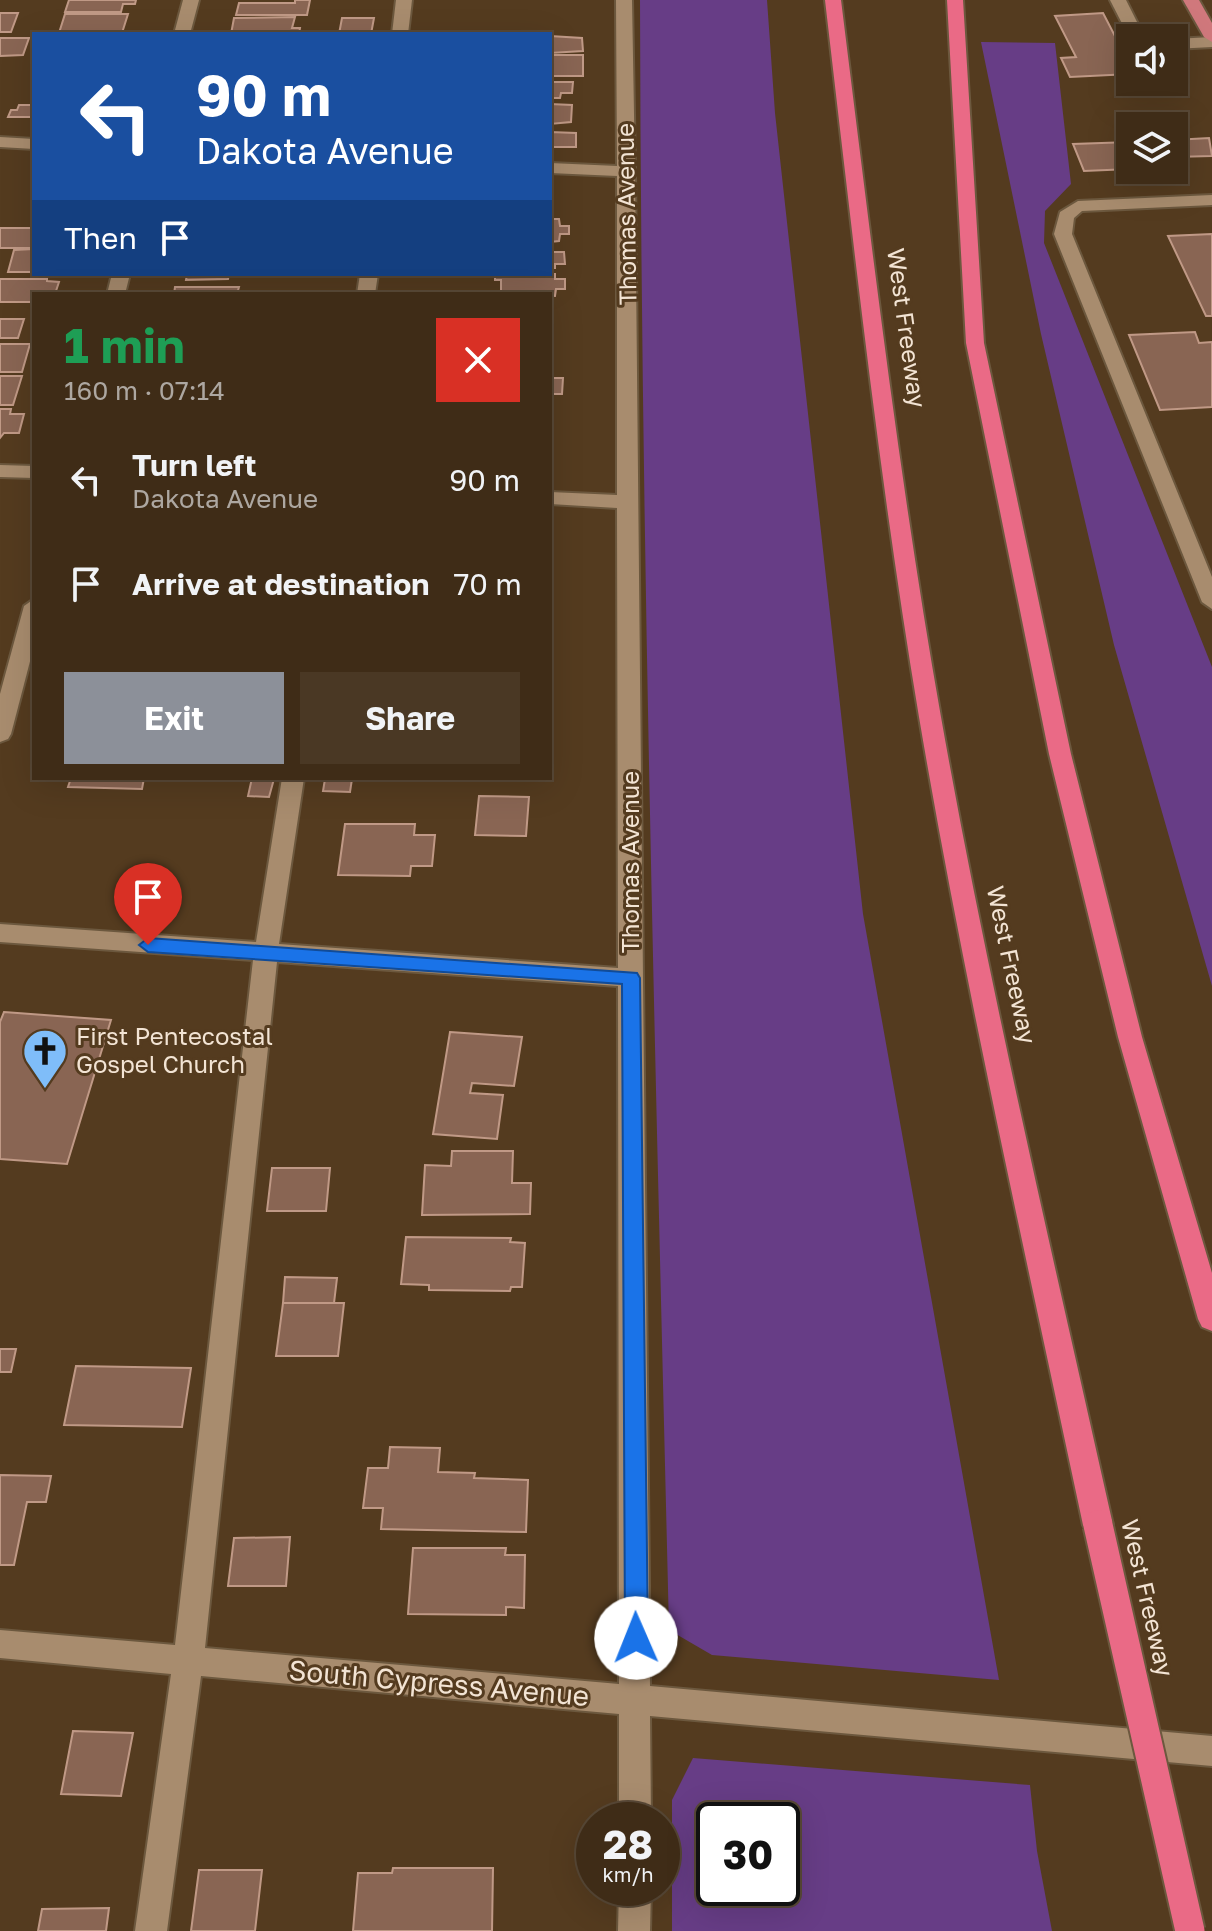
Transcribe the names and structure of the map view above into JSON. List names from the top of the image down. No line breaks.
{"streets":{"highway":["West Freeway"],"street":["Thomas Avenue","South Cypress Avenue"]},"crossings":[["Thomas Avenue","South Cypress Avenue"]],"places":{"church":["First Pentecostal Gospel Church"]},"page":{"turn":["90 m","Dakota Avenue"],"then":"Then","heading":["1 min","160 m · 07:14"],"list":[{"name":"Turn left","note":"Dakota Avenue","value":"90 m"},{"name":"Arrive at destination","value":"70 m"}],"buttons":["Exit","Share"],"speed":"28 km/h","limit":"30"}}
